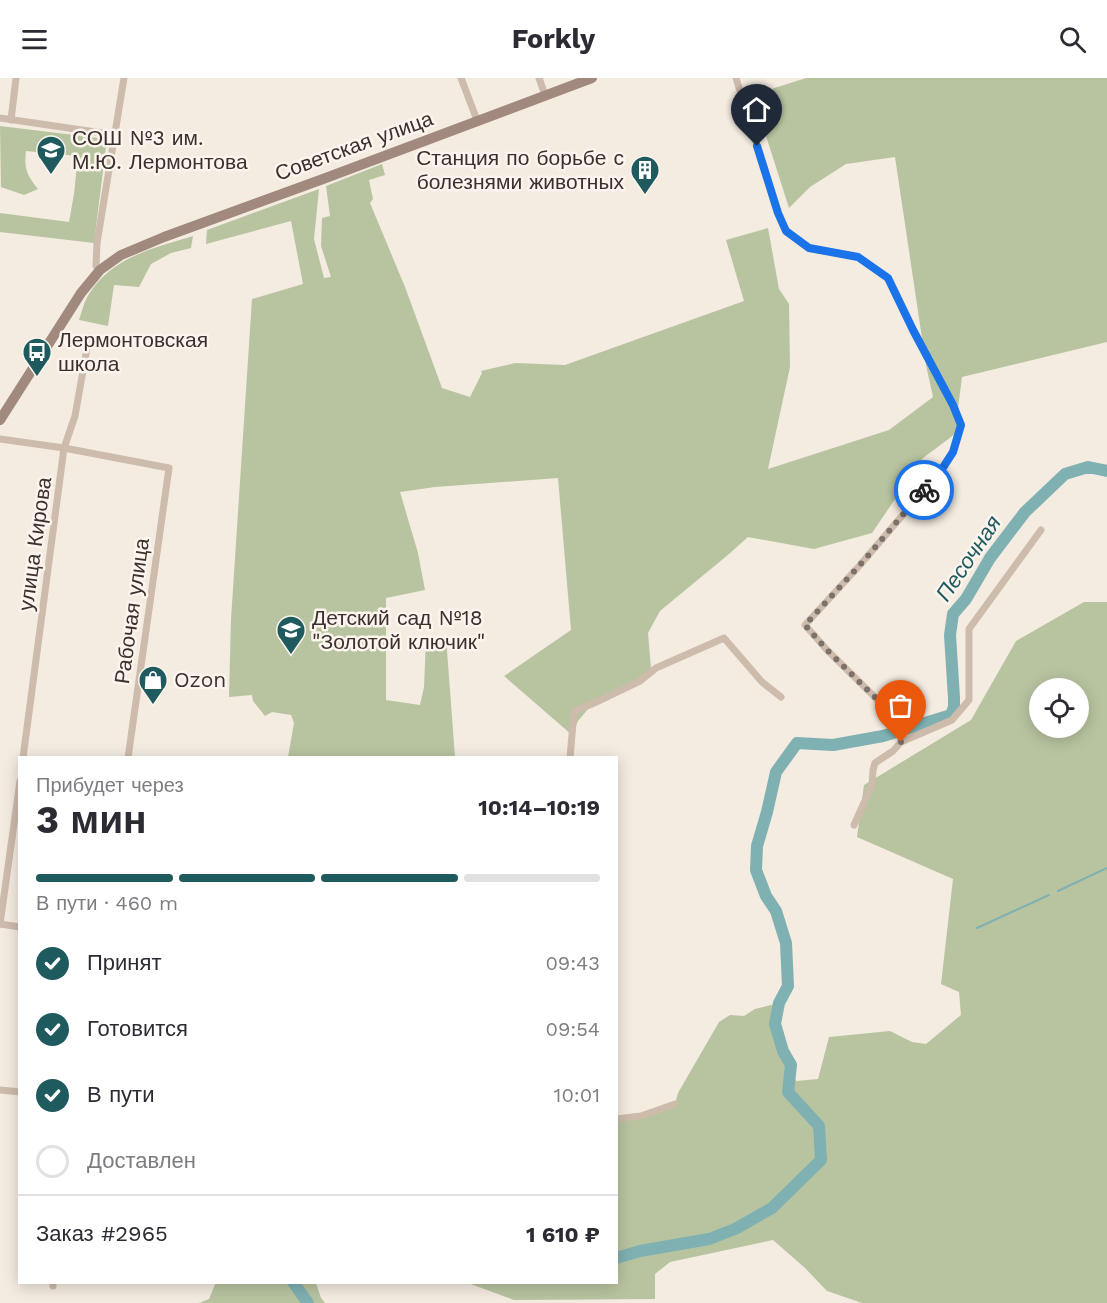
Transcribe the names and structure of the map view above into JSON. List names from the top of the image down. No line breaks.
{"streets":{"main road":["Советская улица"],"street":["улица Кирова","Рабочая улица"]},"crossings":[["улица Кирова","Рабочая улица"]],"water":["Песочная"],"places":{"school or university":["СОШ №3 им. М.Ю. Лермонтова","Детский сад №18 \"Золотой ключик\""],"building":["Станция по борьбе с болезнями животных"],"bus stop":["Лермонтовская школа"],"shop":["Ozon"]},"page":{"header":"Forkly","heading":["3 мин","Прибудет через","10:14–10:19"],"panel":["Заказ #2965","1 610 ₽"],"bar":"В пути · 460 m","list":[["Принят","09:43"],["Готовится","09:54"],["В пути","10:01"],"Доставлен"]}}
